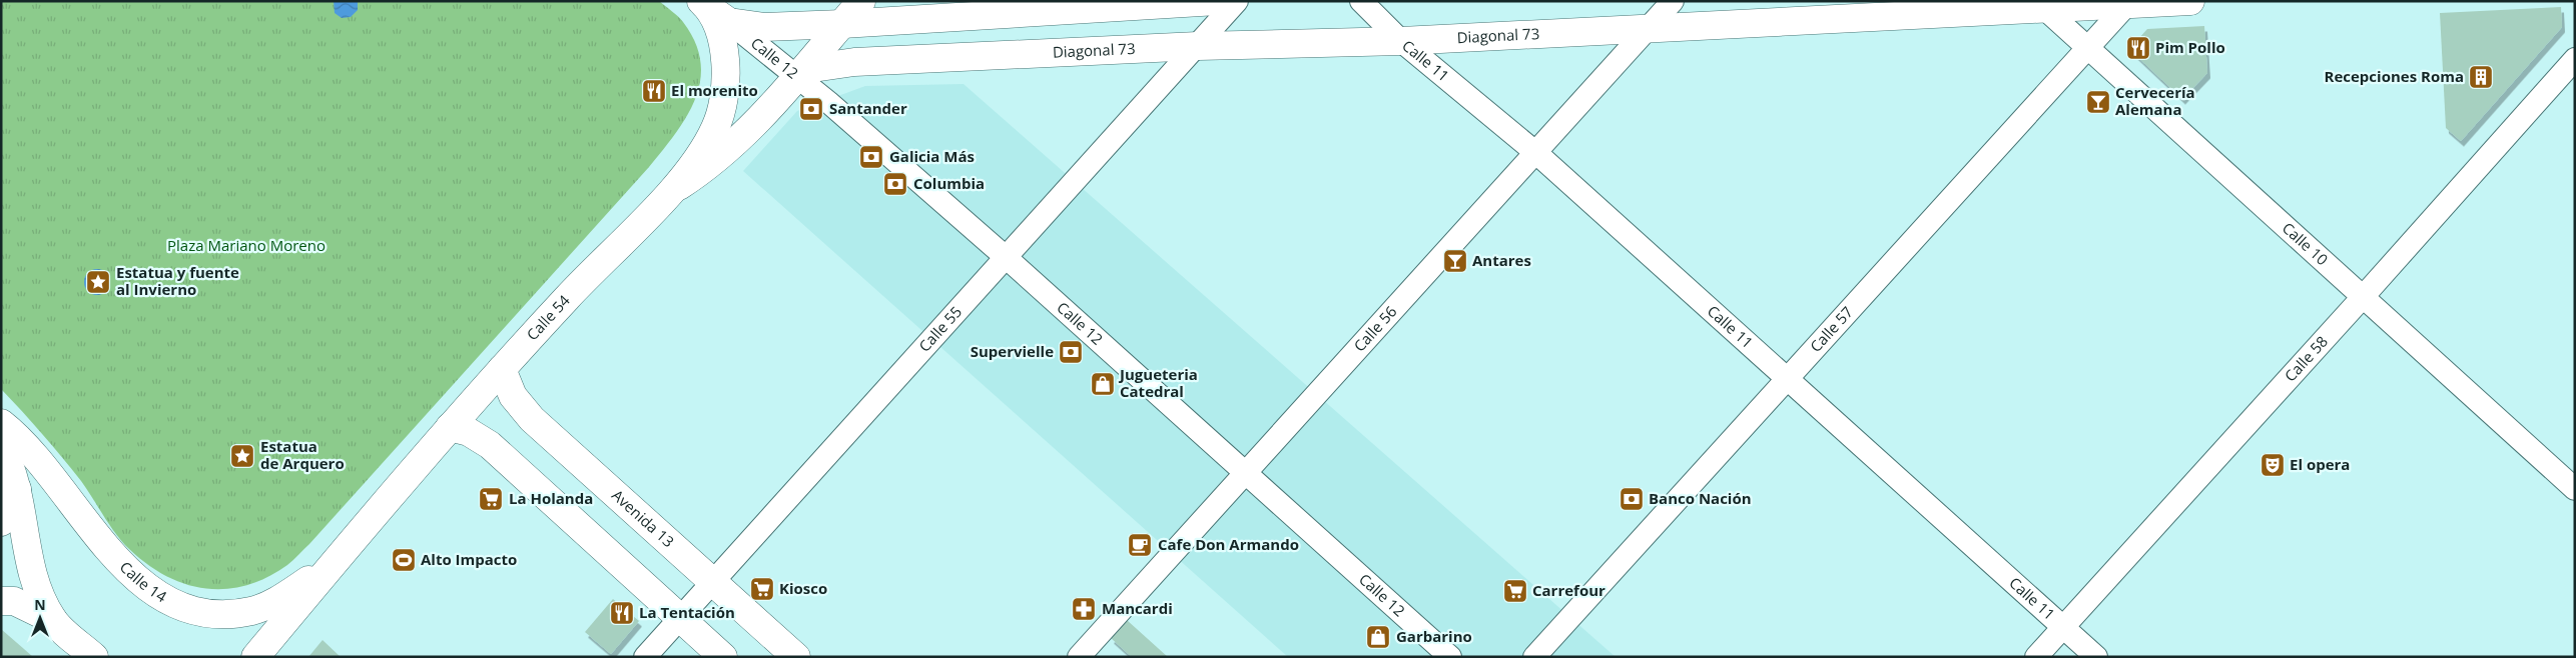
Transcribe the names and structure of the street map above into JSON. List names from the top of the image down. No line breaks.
{"streets":{"main road":["Diagonal 73","Calle 12","Calle 54","Avenida 13","Calle 14"],"street":["Calle 11","Calle 10","Calle 57","Calle 55","Calle 56","Calle 58"]},"crossings":[["Diagonal 73","Calle 12"],["Diagonal 73","Calle 11"],["Diagonal 73","Calle 10"],["Diagonal 73","Calle 54"],["Diagonal 73","Calle 57"],["Diagonal 73","Calle 55"],["Diagonal 73","Calle 56"],["Calle 12","Calle 54"],["Calle 12","Calle 55"],["Calle 12","Calle 56"],["Calle 11","Calle 57"],["Calle 11","Calle 56"],["Calle 11","Calle 58"],["Calle 10","Calle 57"],["Calle 10","Calle 58"],["Calle 54","Avenida 13"],["Calle 54","Calle 14"],["Calle 55","Avenida 13"]],"parks":["Plaza Mariano Moreno"],"places":{"restaurant":["Pim Pollo","El morenito","La Tentación"],"building":["Recepciones Roma"],"bar":["Cervecería Alemana","Antares"],"bank":["Santander","Galicia Más","Columbia","Supervielle","Banco Nación"],"place":["Estatua y fuente al Invierno","Estatua de Arquero"],"shop":["Jugueteria Catedral","Garbarino"],"theatre":["El opera"],"supermarket":["La Holanda","Kiosco","Carrefour"],"cafe":["Cafe Don Armando"],"sports":["Alto Impacto"],"pharmacy":["Mancardi"]},"north":"top"}
